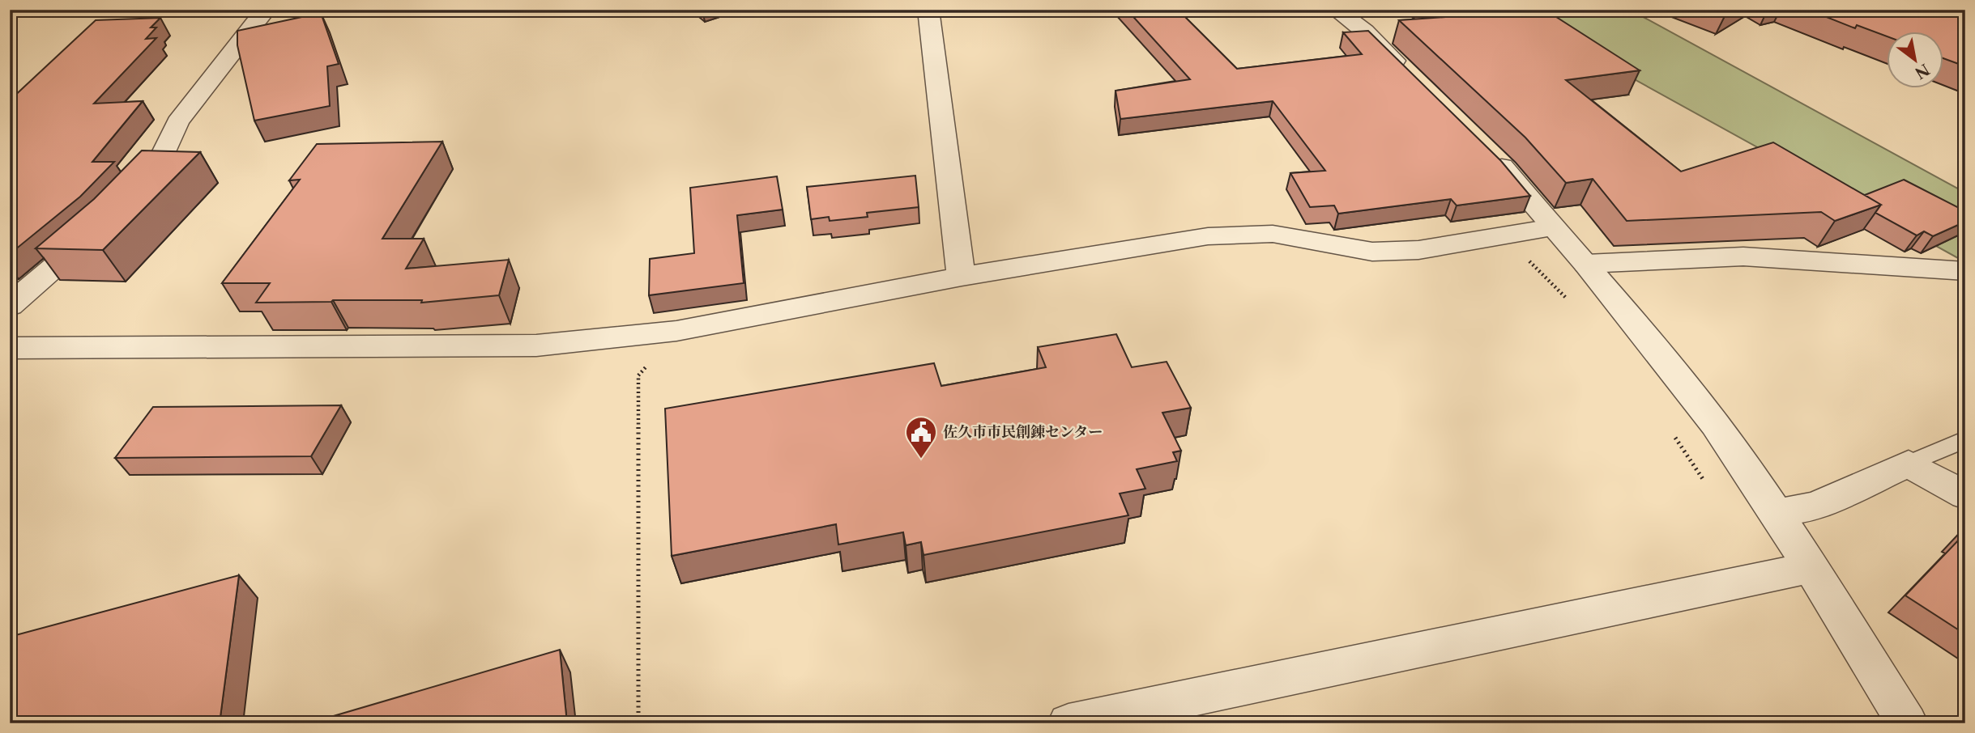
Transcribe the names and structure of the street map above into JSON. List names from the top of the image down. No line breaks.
{"places":{"public building":["佐久市市民創錬センター"]},"north":"bottom right"}
